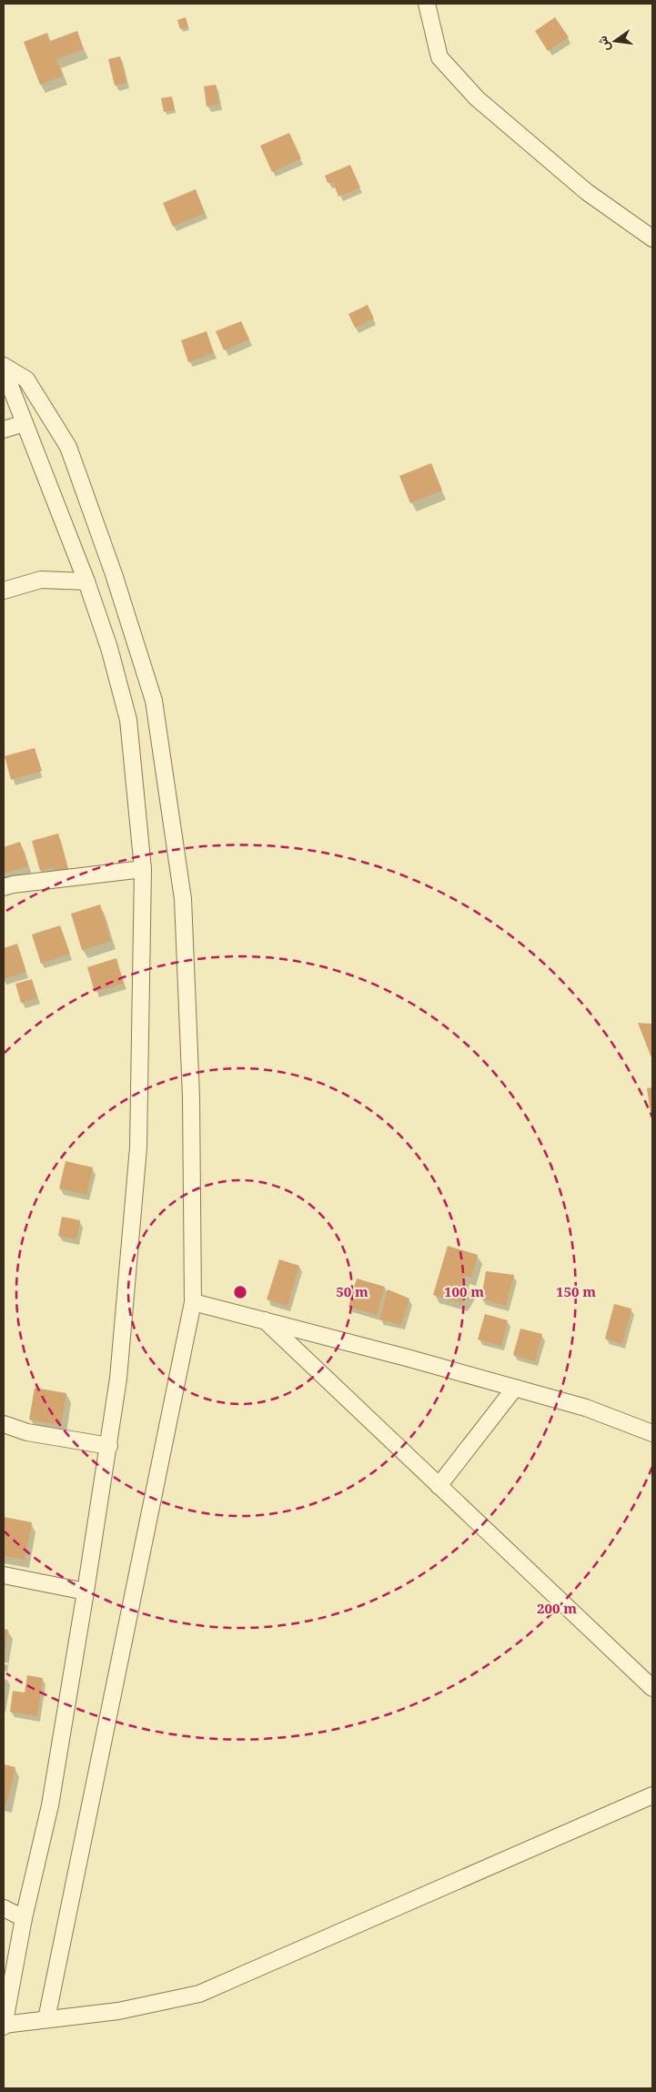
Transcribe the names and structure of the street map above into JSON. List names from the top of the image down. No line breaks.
{"north":"left","rings":["50 m","100 m","150 m","200 m"]}
